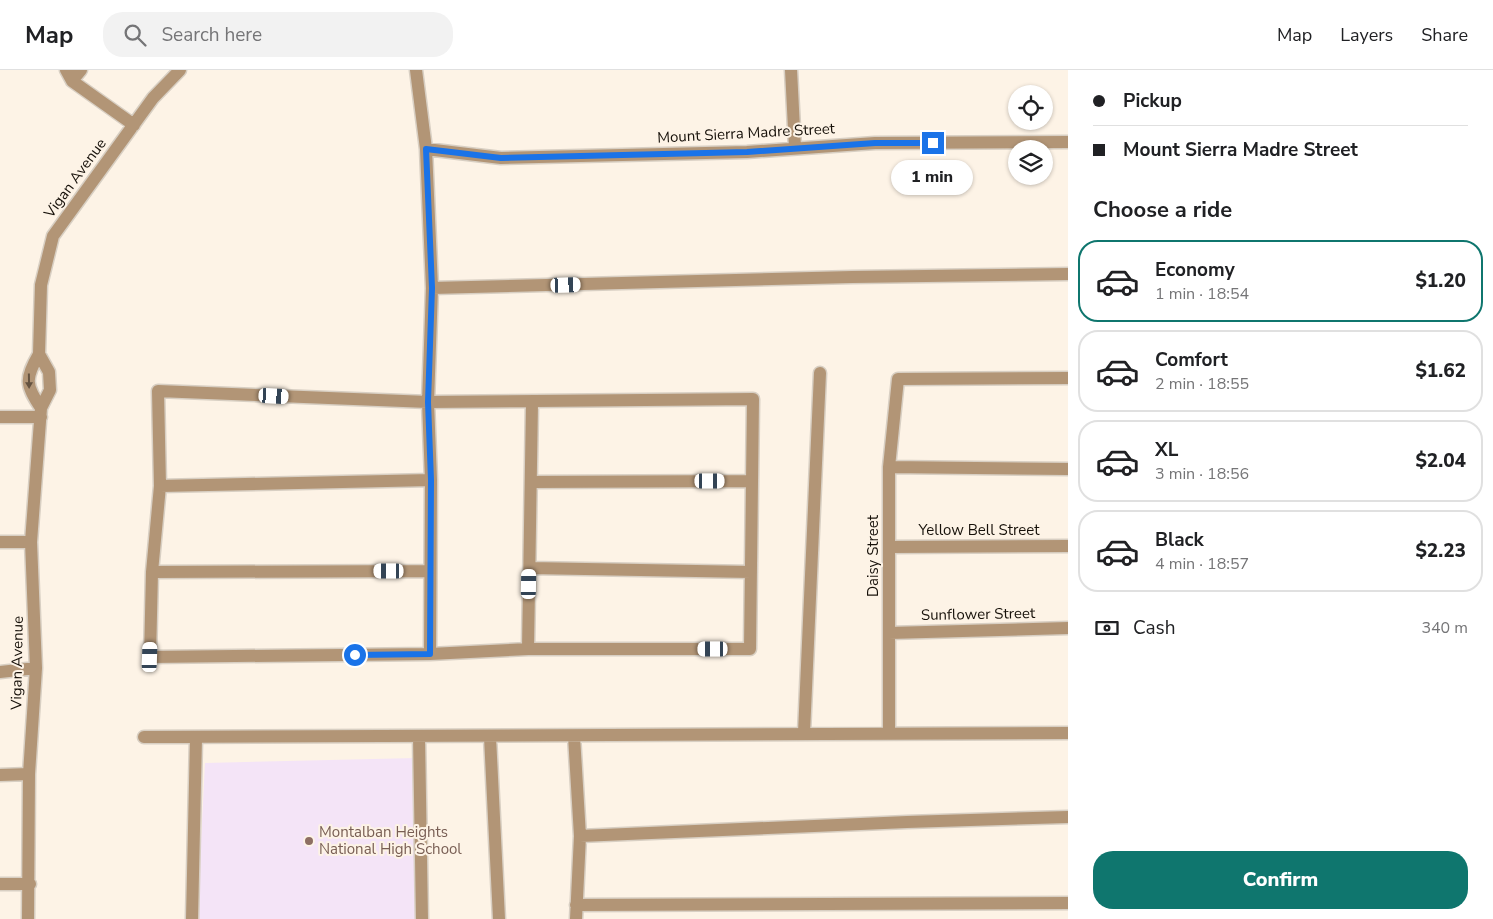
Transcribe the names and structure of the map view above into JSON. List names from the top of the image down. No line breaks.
{"streets":{"street":["Mount Sierra Madre Street","Vigan Avenue","Yellow Bell Street","Daisy Street","Sunflower Street"]},"crossings":[["Yellow Bell Street","Daisy Street"],["Daisy Street","Sunflower Street"]],"places":["Montalban Heights National High School"],"page":{"header":"Map","search":"Search here","nav":["Map","Layers","Share"],"banner":["Pickup","Mount Sierra Madre Street"],"bubble":"1 min","heading":"Choose a ride","list":[{"name":"Economy","note":"1 min · 18:54","value":"$1.20"},{"name":"Comfort","note":"2 min · 18:55","value":"$1.62"},{"name":"XL","note":"3 min · 18:56","value":"$2.04"},{"name":"Black","note":"4 min · 18:57","value":"$2.23"}],"pay":["Cash","340 m"],"buttons":"Confirm"}}
